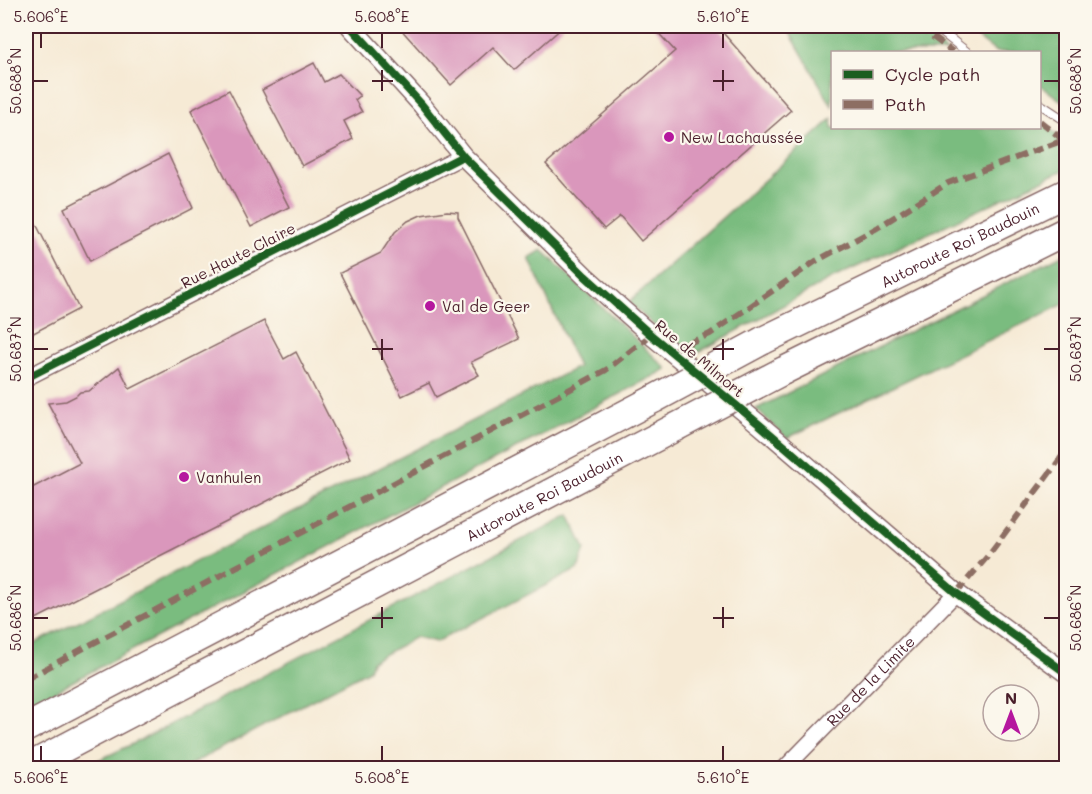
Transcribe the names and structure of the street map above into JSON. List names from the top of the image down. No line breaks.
{"streets":{"highway":["Autoroute Roi Baudouin"],"street":["Rue Haute Claire","Rue de Milmort","Rue de la Limite"]},"crossings":[["Rue Haute Claire","Rue de Milmort"],["Rue de Milmort","Rue de la Limite"]],"places":["New Lachaussée","Val de Geer","Vanhulen"],"legend":["Cycle path","Path"],"north":"top","coordinates":["5.606°E","5.608°E","5.610°E","50.688°N","50.687°N","50.686°N"]}
